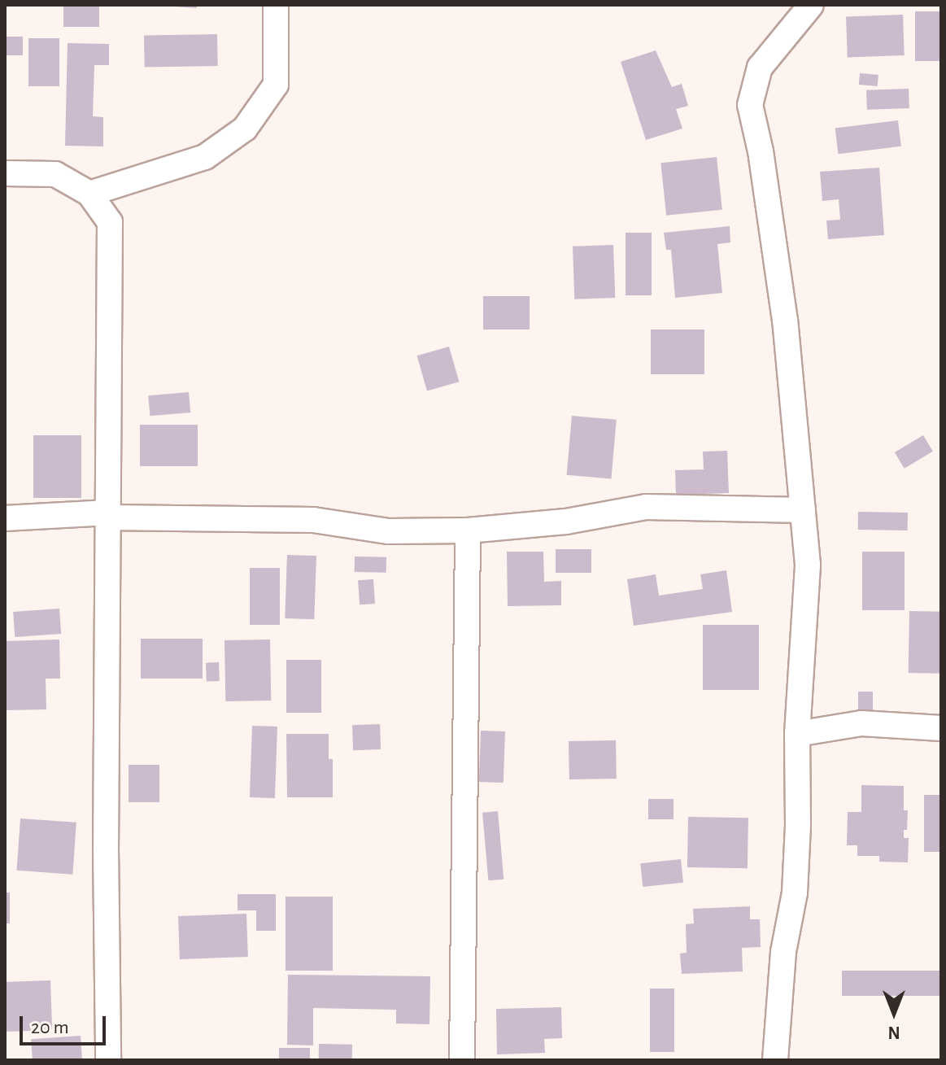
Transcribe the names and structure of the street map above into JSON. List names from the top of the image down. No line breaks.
{"scale_bar":"20 m","north":"bottom"}
